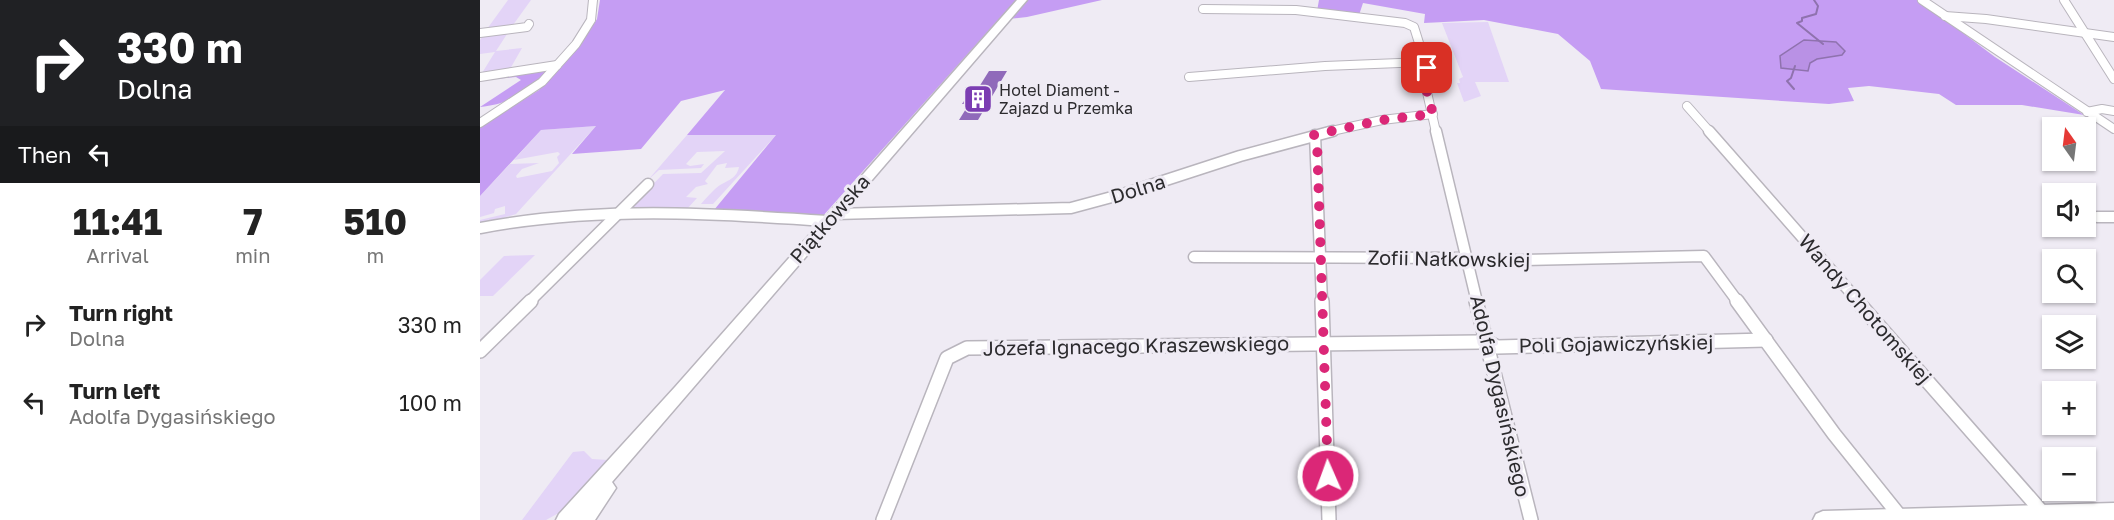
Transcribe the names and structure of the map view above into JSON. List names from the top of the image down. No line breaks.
{"streets":{"main road":["Piątkowska"],"street":["Dolna","Zofii Nałkowskiej","Wandy Chotomskiej","Poli Gojawiczyńskiej","Józefa Ignacego Kraszewskiego","Adolfa Dygasińskiego"]},"crossings":[["Dolna","Piątkowska"],["Dolna","Adolfa Dygasińskiego"],["Zofii Nałkowskiej","Poli Gojawiczyńskiej"],["Zofii Nałkowskiej","Adolfa Dygasińskiego"],["Poli Gojawiczyńskiej","Józefa Ignacego Kraszewskiego"],["Poli Gojawiczyńskiej","Adolfa Dygasińskiego"]],"places":{"building":["Hotel Diament - Zajazd u Przemka"]},"north":"top","page":{"turn":["330 m","Dolna"],"map_buttons":["+","−"],"then":"Then","eta":["11:41","Arrival","7","min","510","m"],"list":[{"name":"Turn right","note":"Dolna","value":"330 m"},{"name":"Turn left","note":"Adolfa Dygasińskiego","value":"100 m"}]}}
